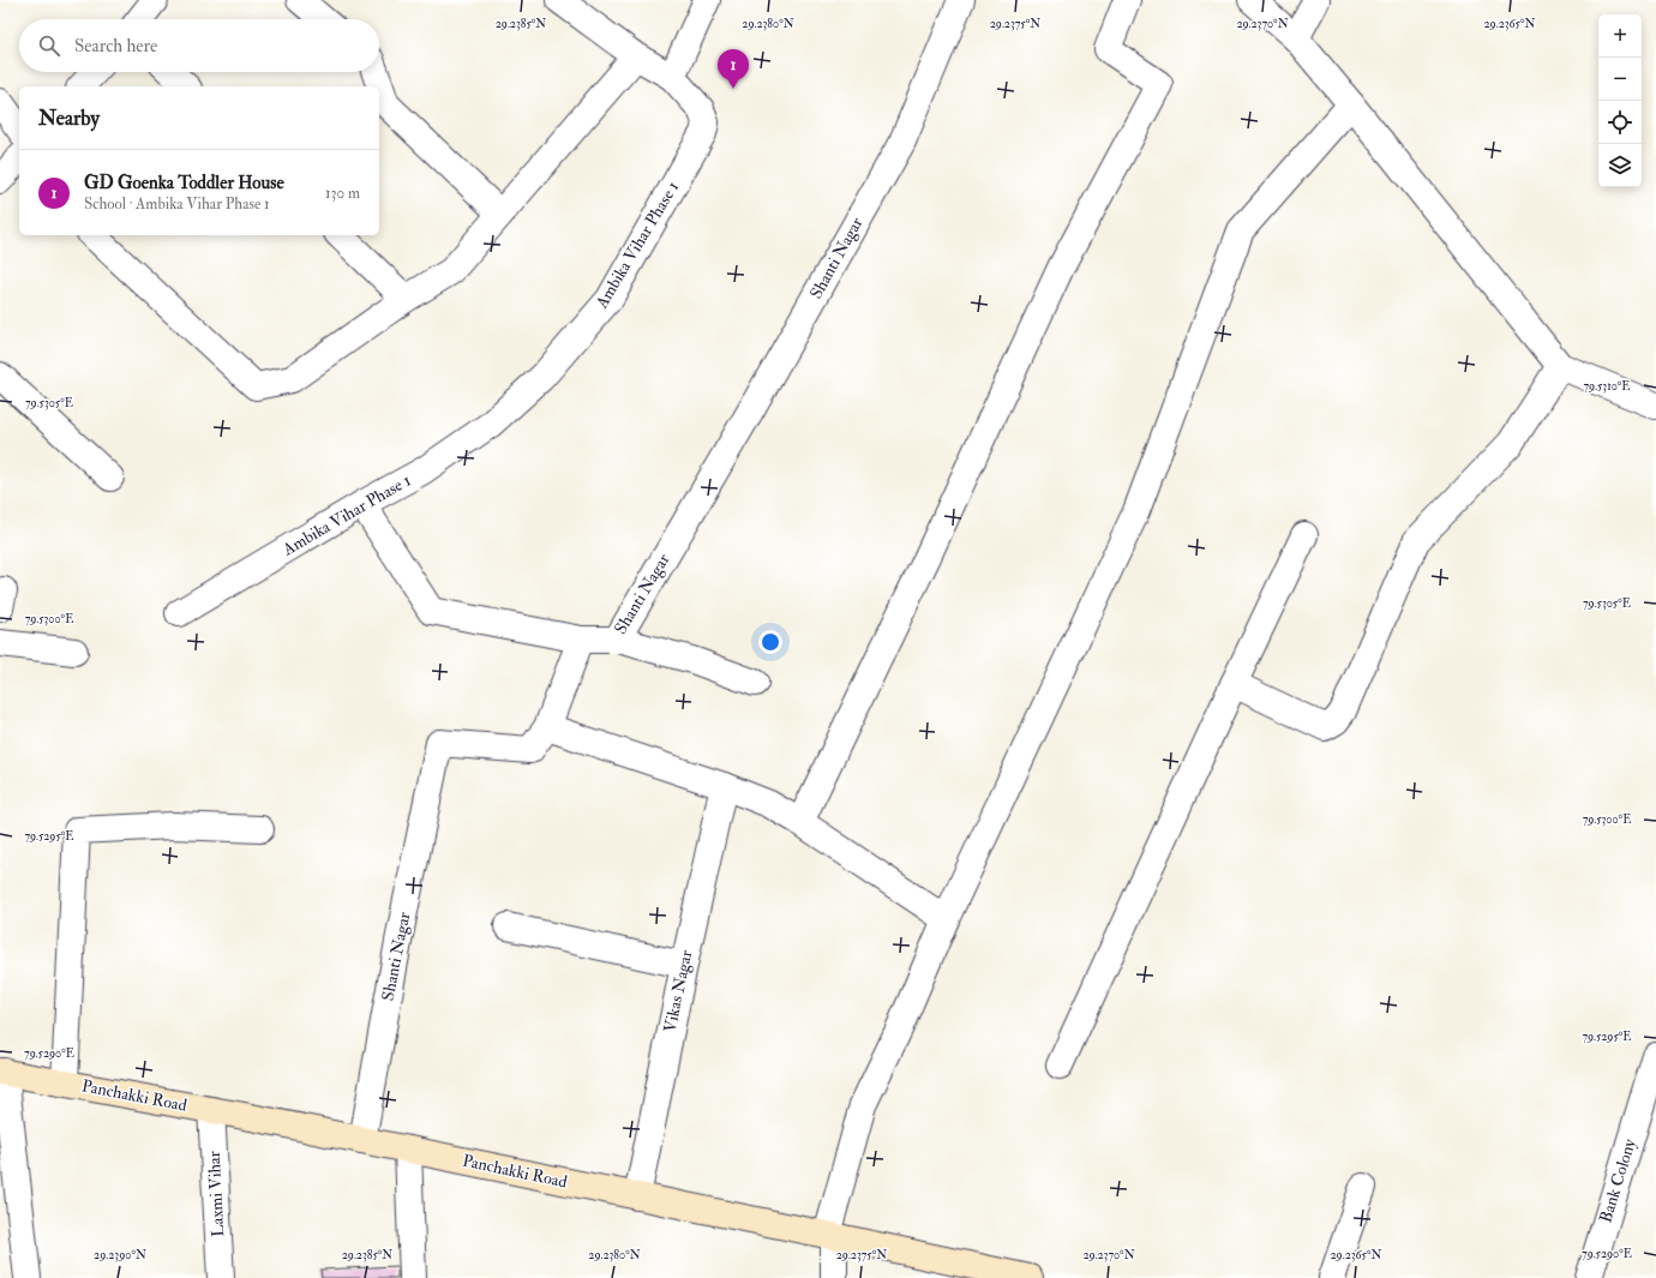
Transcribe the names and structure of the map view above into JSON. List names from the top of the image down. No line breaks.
{"streets":{"main road":["Panchakki Road"],"street":["Ambika Vihar Phase 1","Shanti Nagar","Vikas Nagar","Bank Colony","Laxmi Vihar"]},"crossings":[["Shanti Nagar","Panchakki Road"],["Vikas Nagar","Panchakki Road"],["Panchakki Road","Laxmi Vihar"]],"page":{"map_buttons":["+","−"],"search":"Search here","pins":"1","heading":"Nearby","list":[{"mark":"1","name":"GD Goenka Toddler House","note":"School · Ambika Vihar Phase 1","value":"130 m"}]},"coordinates":["29.2385°N","29.2380°N","29.2375°N","29.2370°N","29.2365°N","79.5310°E","79.5305°E","79.5300°E","79.5295°E","79.5290°E","29.2390°N"]}
